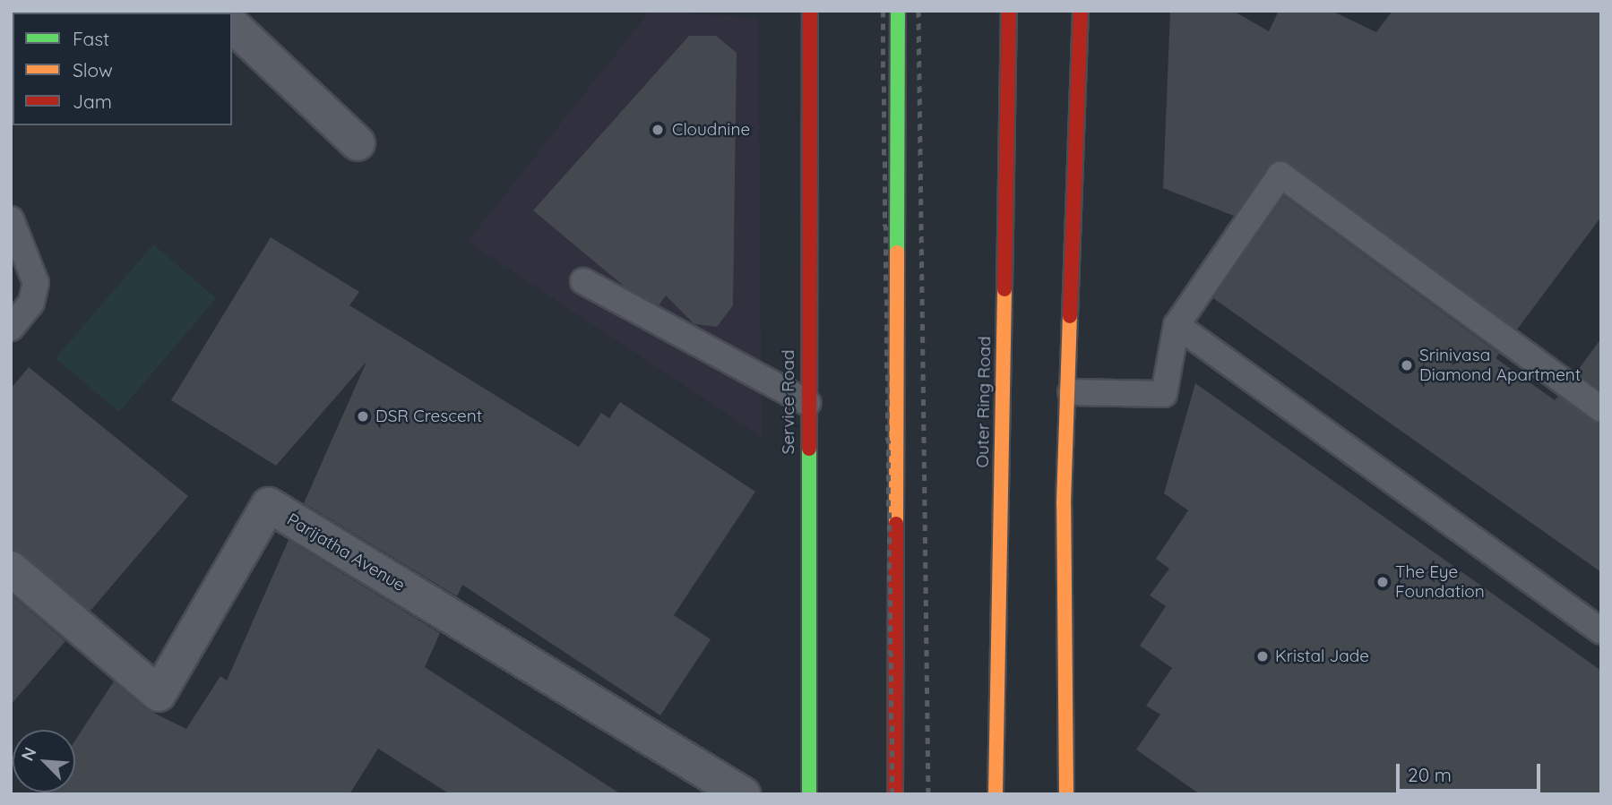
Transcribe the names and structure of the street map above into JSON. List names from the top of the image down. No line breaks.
{"streets":{"main road":["Service Road","Outer Ring Road"],"street":["Parijatha Avenue"]},"places":["Cloudnine","Srinivasa Diamond Apartment","DSR Crescent","The Eye Foundation","Kristal Jade"],"legend":["Fast","Slow","Jam"],"scale_bar":"20 m","north":"top left"}
